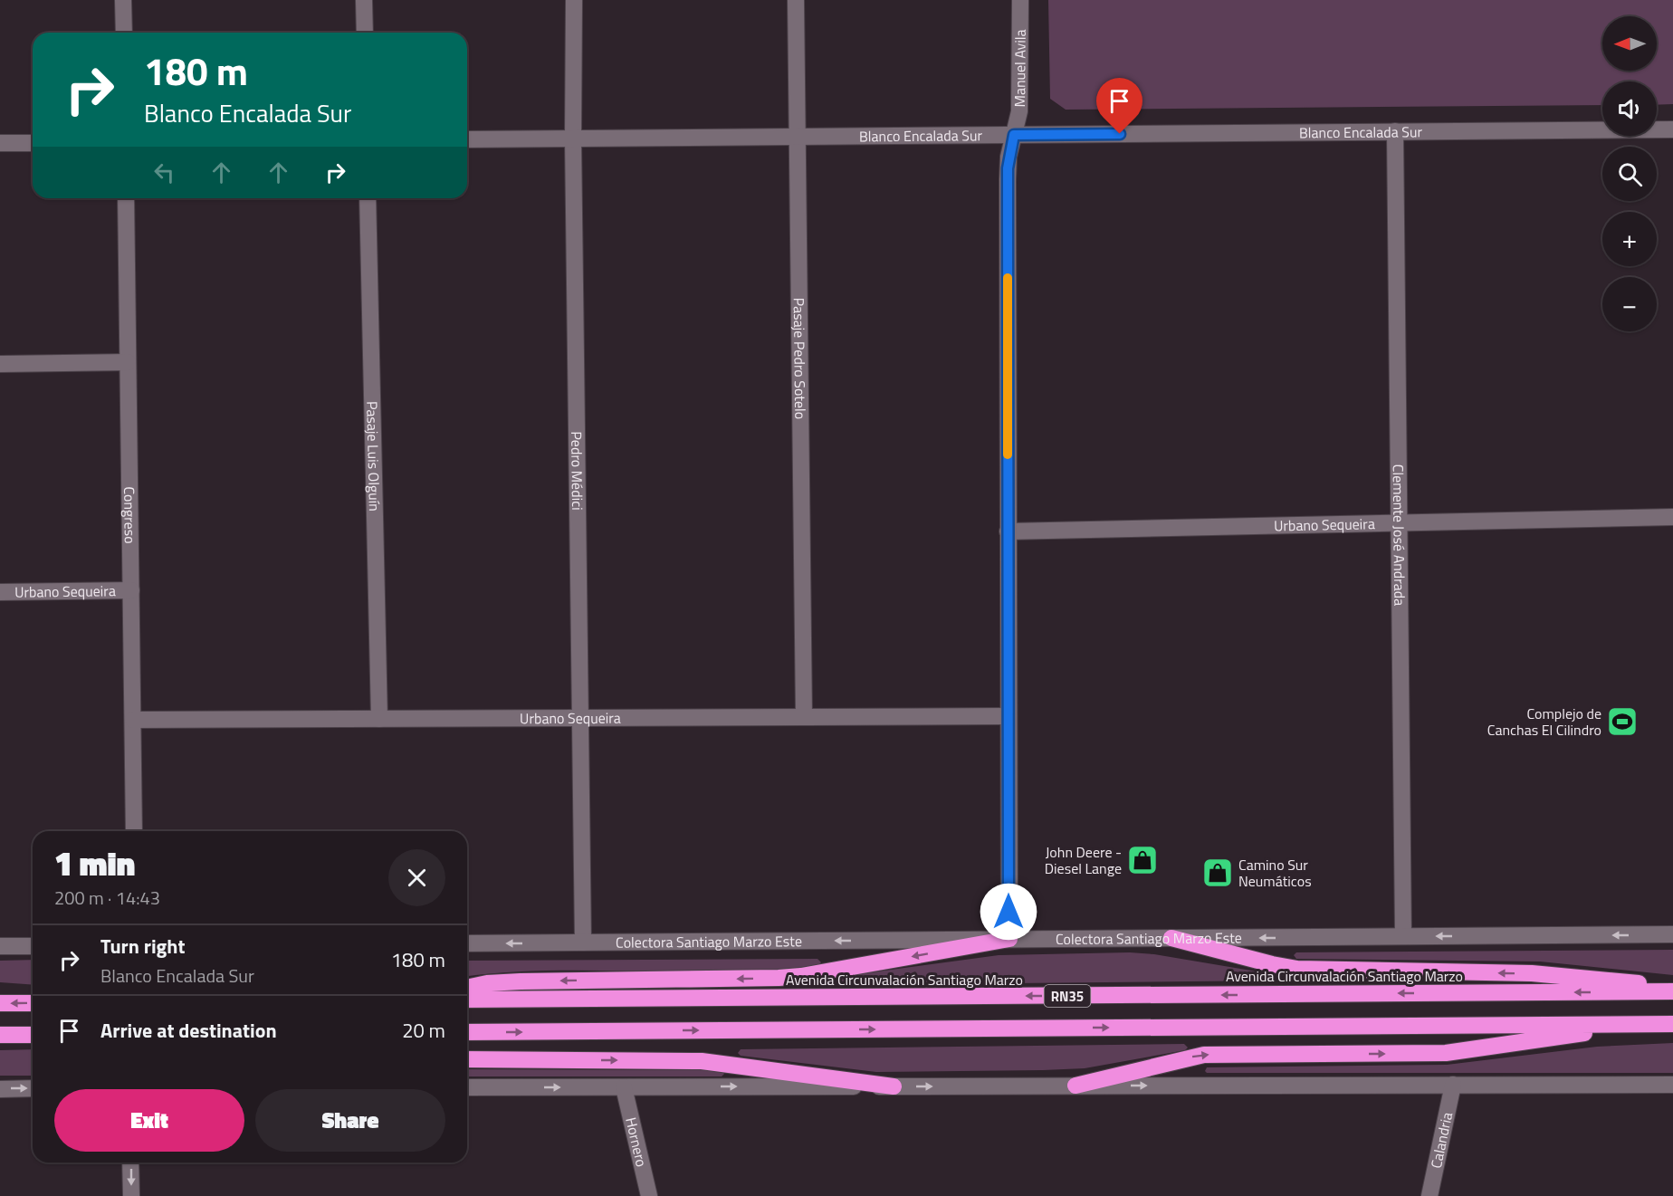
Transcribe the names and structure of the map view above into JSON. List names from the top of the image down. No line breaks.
{"streets":{"highway":["Avenida Circunvalación Santiago Marzo","RN35"],"street":["Manuel Avila","Blanco Encalada Sur","Pasaje Pedro Sotelo","Pasaje Luis Olguín","Pedro Médici","Congreso","Urbano Sequeira","Clemente José Andrada","Colectora Santiago Marzo Este","Calandria","Hornero"]},"crossings":[["Manuel Avila","Blanco Encalada Sur"],["Manuel Avila","Urbano Sequeira"],["Manuel Avila","Colectora Santiago Marzo Este"],["Blanco Encalada Sur","Pasaje Pedro Sotelo"],["Blanco Encalada Sur","Pedro Médici"],["Blanco Encalada Sur","Clemente José Andrada"],["Pasaje Pedro Sotelo","Urbano Sequeira"],["Pasaje Luis Olguín","Urbano Sequeira"],["Pedro Médici","Urbano Sequeira"],["Pedro Médici","Colectora Santiago Marzo Este"],["Congreso","Urbano Sequeira"],["Urbano Sequeira","Clemente José Andrada"],["Clemente José Andrada","Colectora Santiago Marzo Este"]],"places":{"sports":["Complejo de Canchas El Cilindro"],"shop":["John Deere - Diesel Lange","Camino Sur Neumáticos"]},"north":"left","page":{"map_buttons":["+","−"],"turn":["180 m","Blanco Encalada Sur"],"heading":["1 min","200 m · 14:43"],"list":[{"name":"Turn right","note":"Blanco Encalada Sur","value":"180 m"},{"name":"Arrive at destination","value":"20 m"}],"buttons":["Exit","Share"]}}
